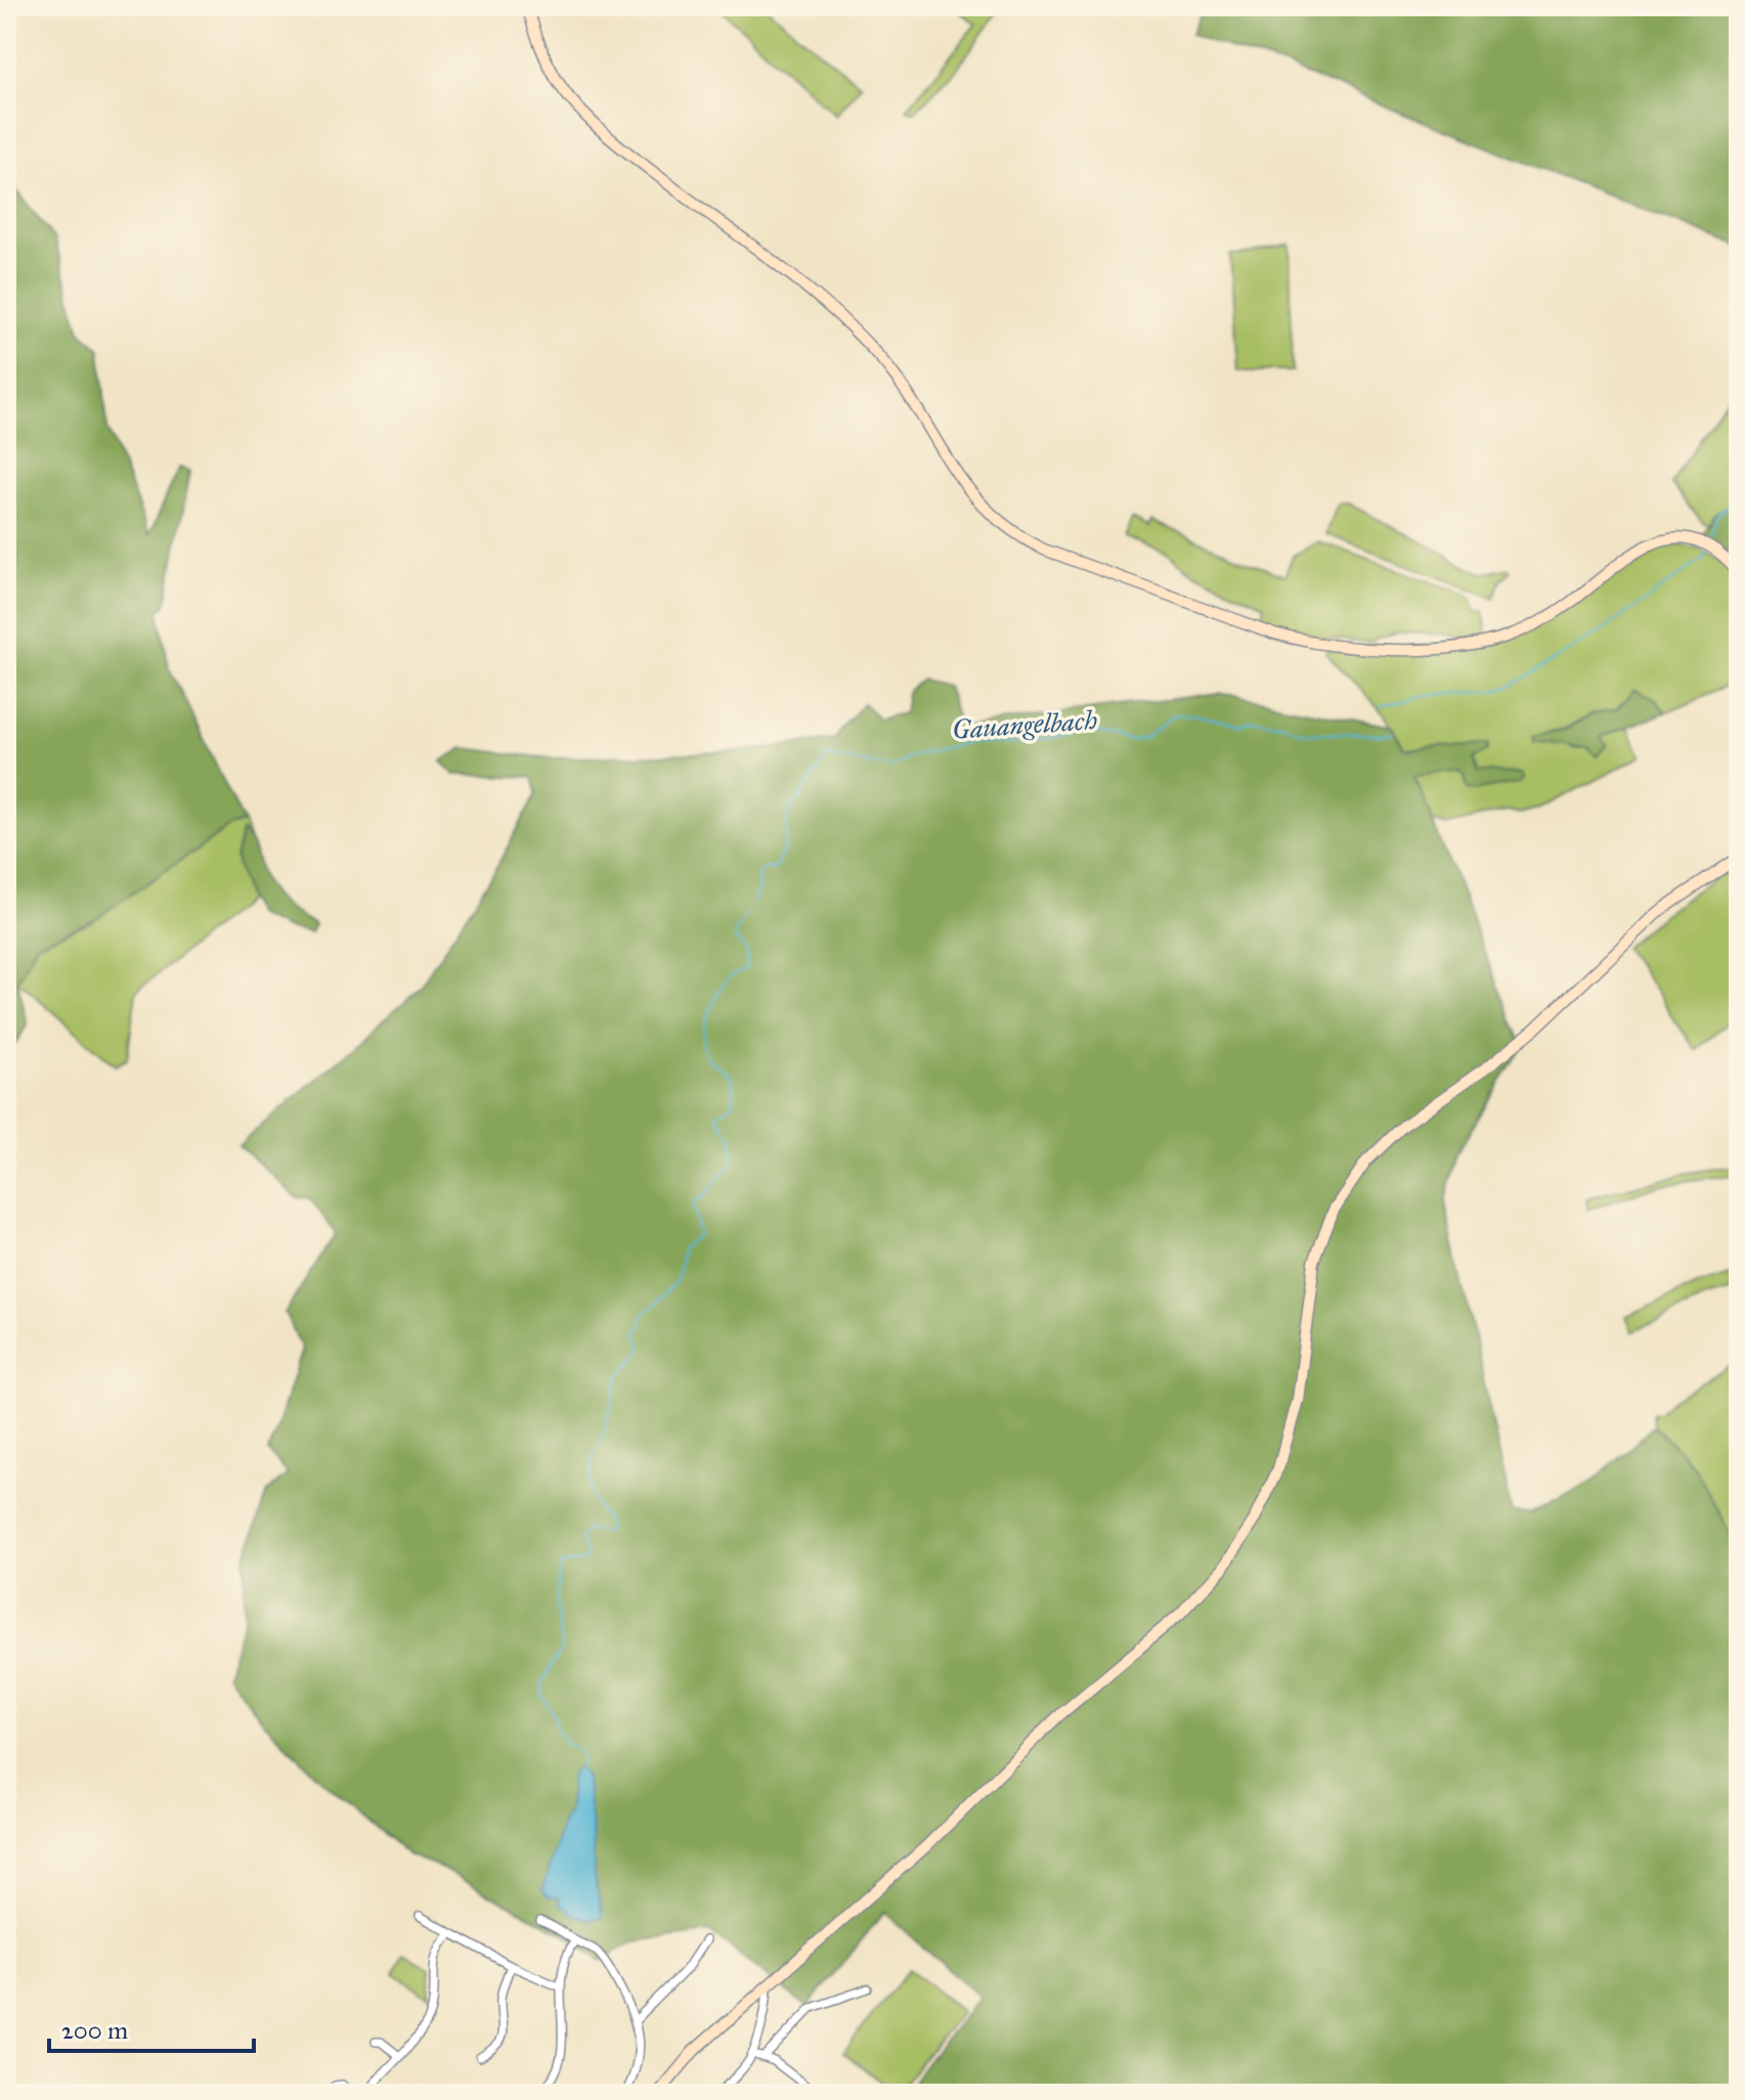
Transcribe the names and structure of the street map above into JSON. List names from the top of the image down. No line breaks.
{"water":["Gauangelbach"],"scale_bar":"200 m"}
